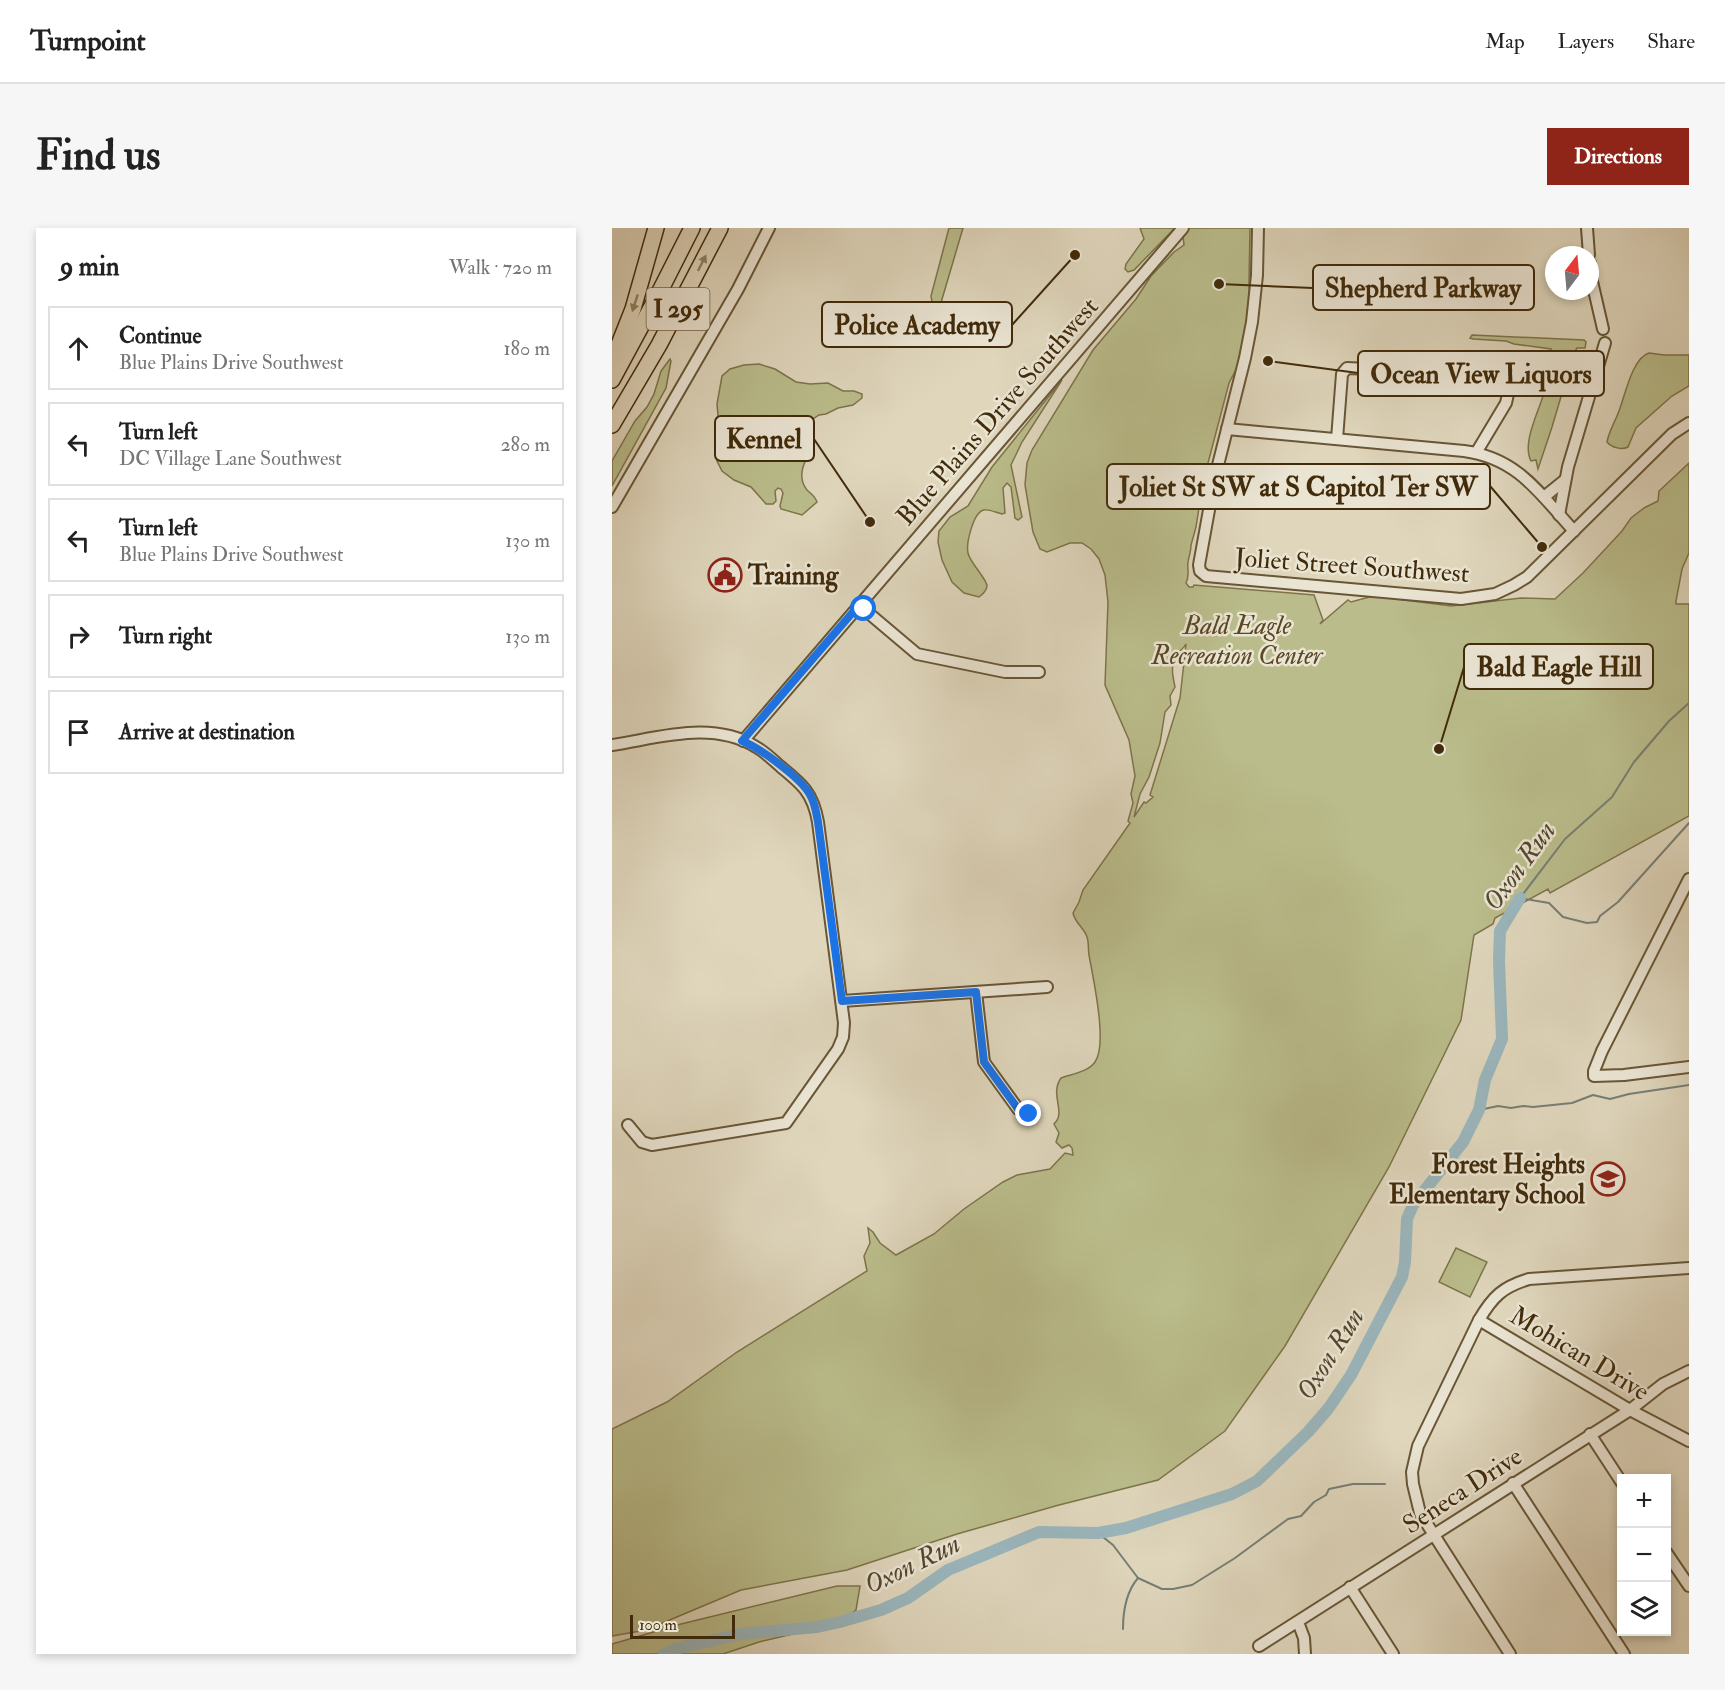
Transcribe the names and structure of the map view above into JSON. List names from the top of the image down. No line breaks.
{"streets":{"highway":["I 295"],"street":["Blue Plains Drive Southwest","Joliet Street Southwest","Mohican Drive","Seneca Drive"]},"crossings":[["Mohican Drive","Seneca Drive"]],"water":["Oxon Run"],"parks":["Bald Eagle Recreation Center"],"places":{"other":["Police Academy","Shepherd Parkway","Ocean View Liquors","Kennel","Joliet St SW at S Capitol Ter SW","Bald Eagle Hill"],"public building":["Training"],"school or university":["Forest Heights Elementary School"]},"scale_bar":"100 m","north":"top","page":{"header":"Turnpoint","nav":["Map","Layers","Share"],"buttons":"Directions","title":"Find us","heading":["9 min","Walk · 720 m"],"list":[["Continue","Blue Plains Drive Southwest","180 m"],["Turn left","DC Village Lane Southwest","280 m"],["Turn left","Blue Plains Drive Southwest","130 m"],["Turn right","130 m"],"Arrive at destination"],"map_buttons":["+","−"],"scale":"100 m"}}
